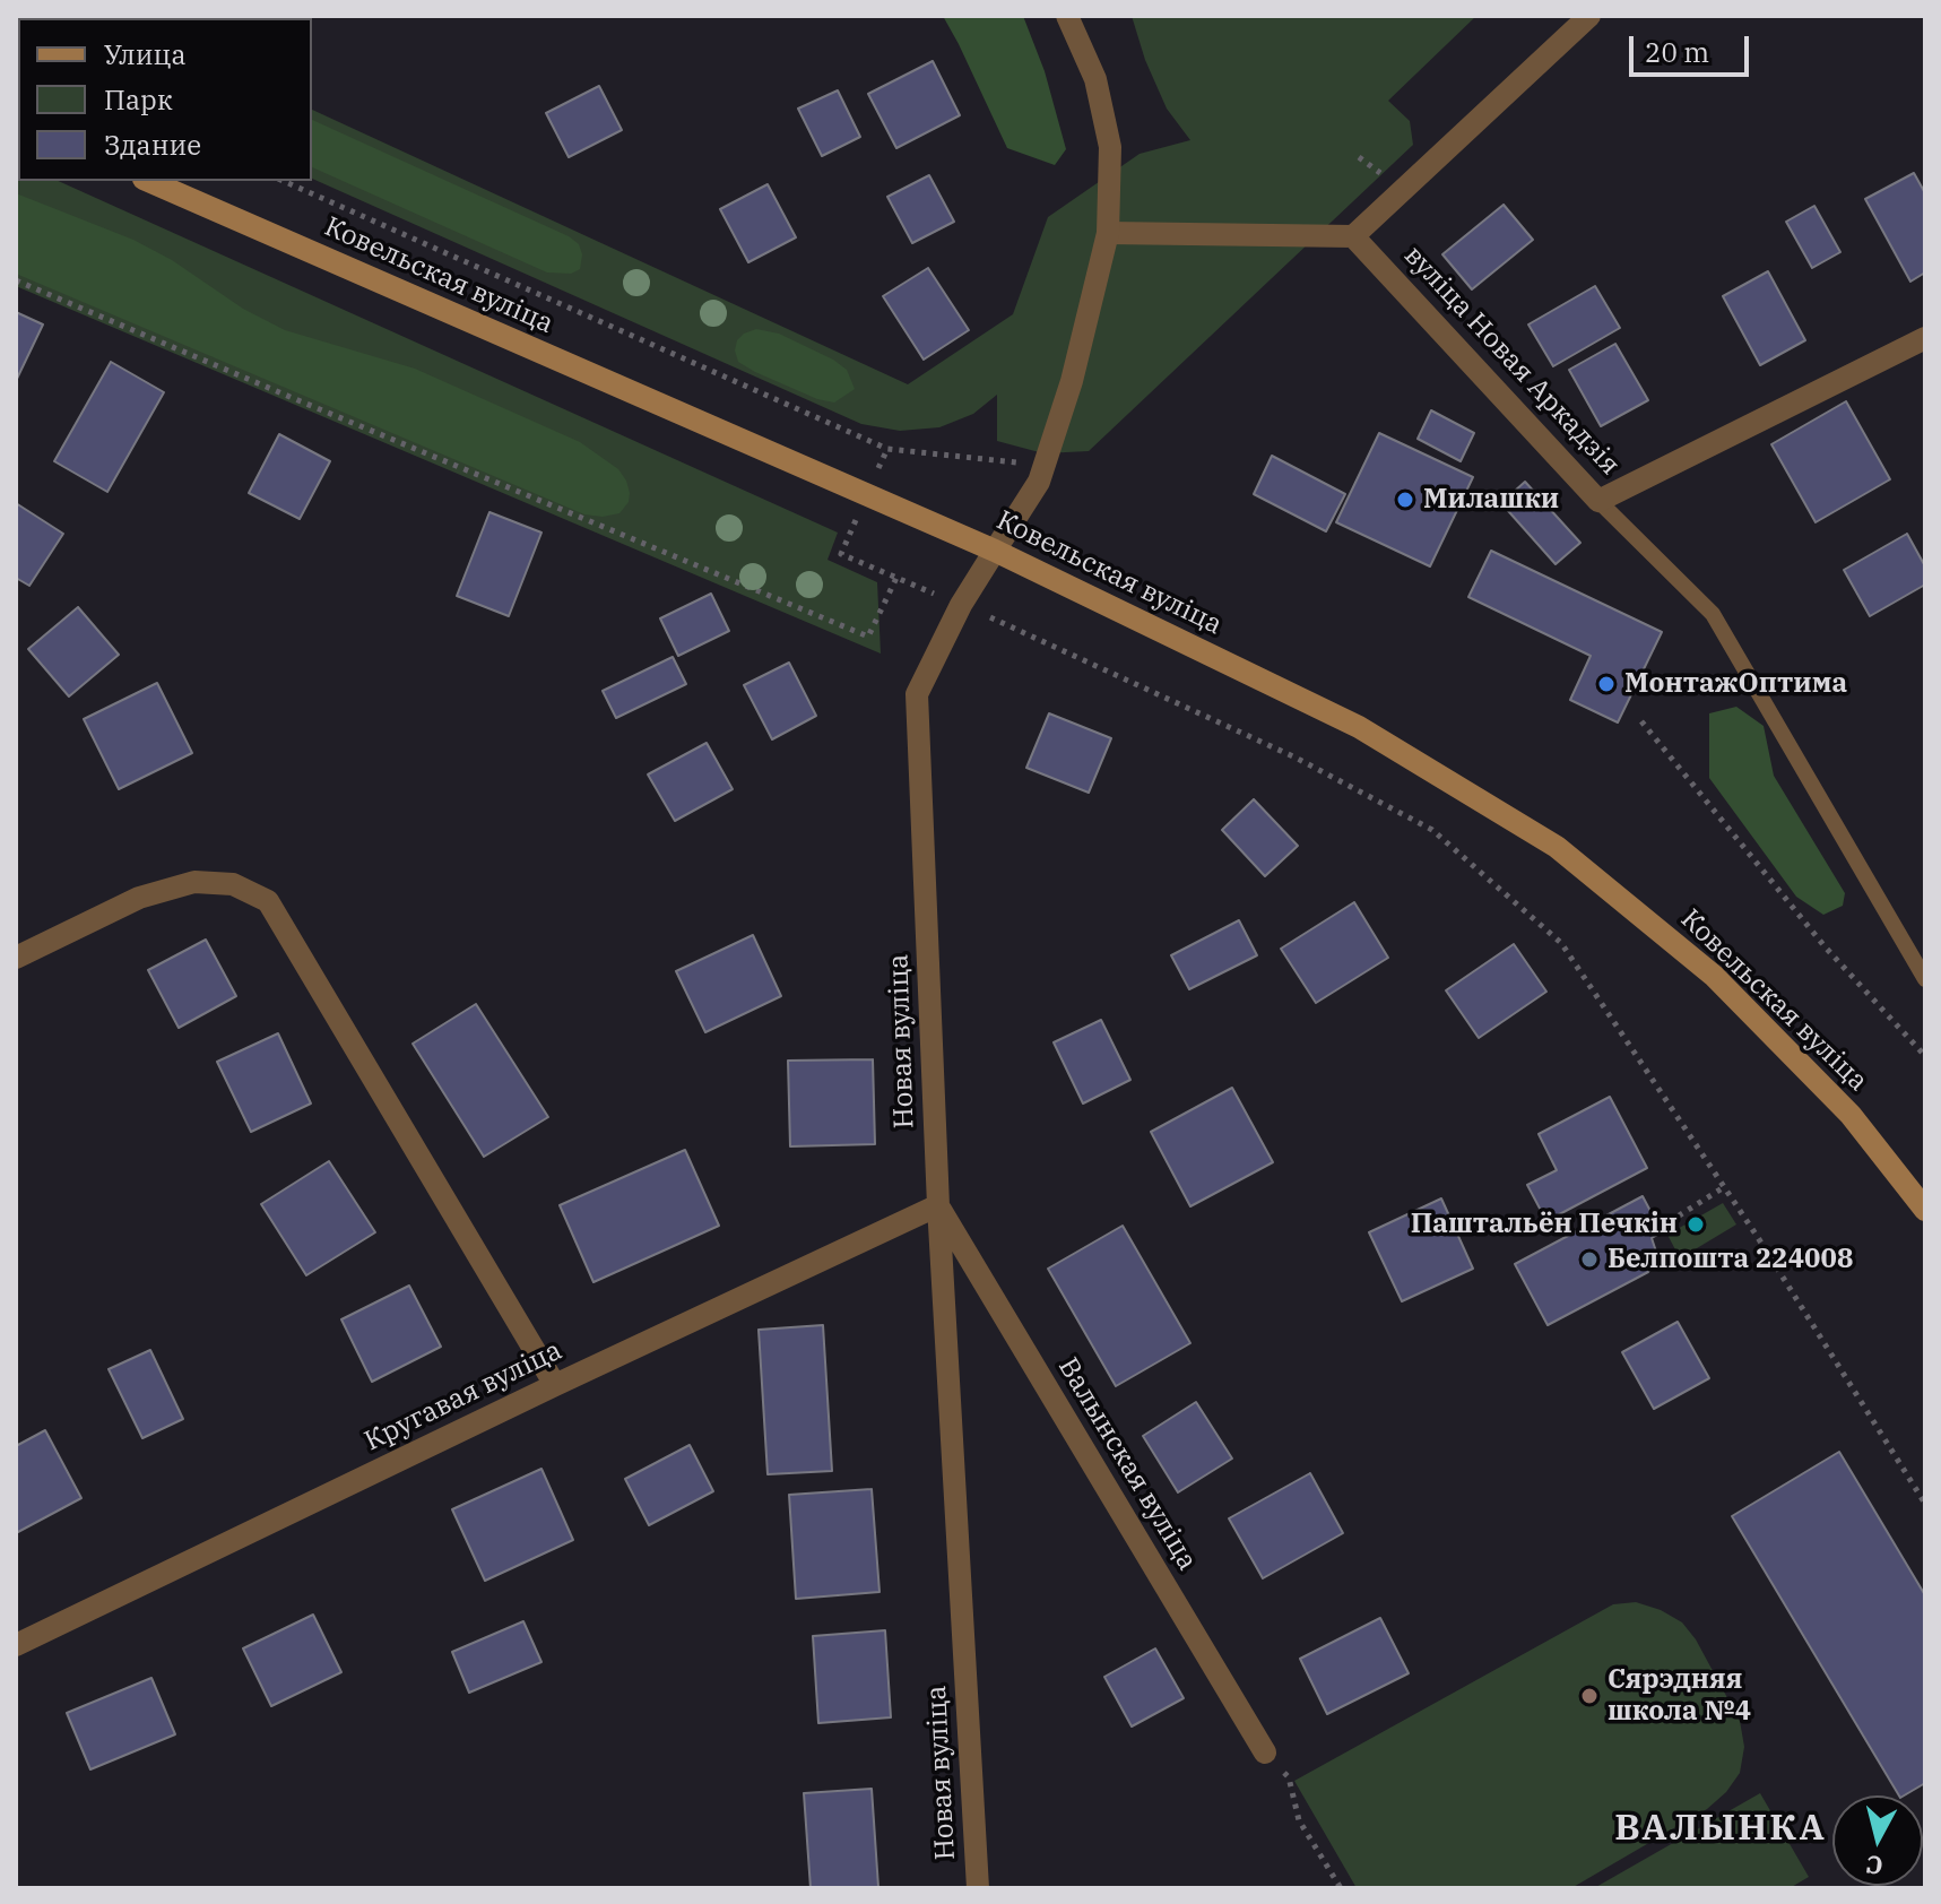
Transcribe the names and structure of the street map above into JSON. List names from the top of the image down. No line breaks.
{"streets":{"main road":["Ковельская вуліца"],"street":["вуліца Новая Аркадзія","Новая вуліца","Кругавая вуліца","Валынская вуліца"]},"crossings":[["Ковельская вуліца","Новая вуліца"],["Новая вуліца","Кругавая вуліца"],["Новая вуліца","Валынская вуліца"],["Кругавая вуліца","Валынская вуліца"]],"districts":["ВАЛЫНКА"],"places":["Милашки","МонтажОптима","Паштальён Печкін","Белпошта 224008","Сярэдняя школа №4"],"legend":["Улица","Парк","Здание"],"scale_bar":"20 m","north":"bottom"}
